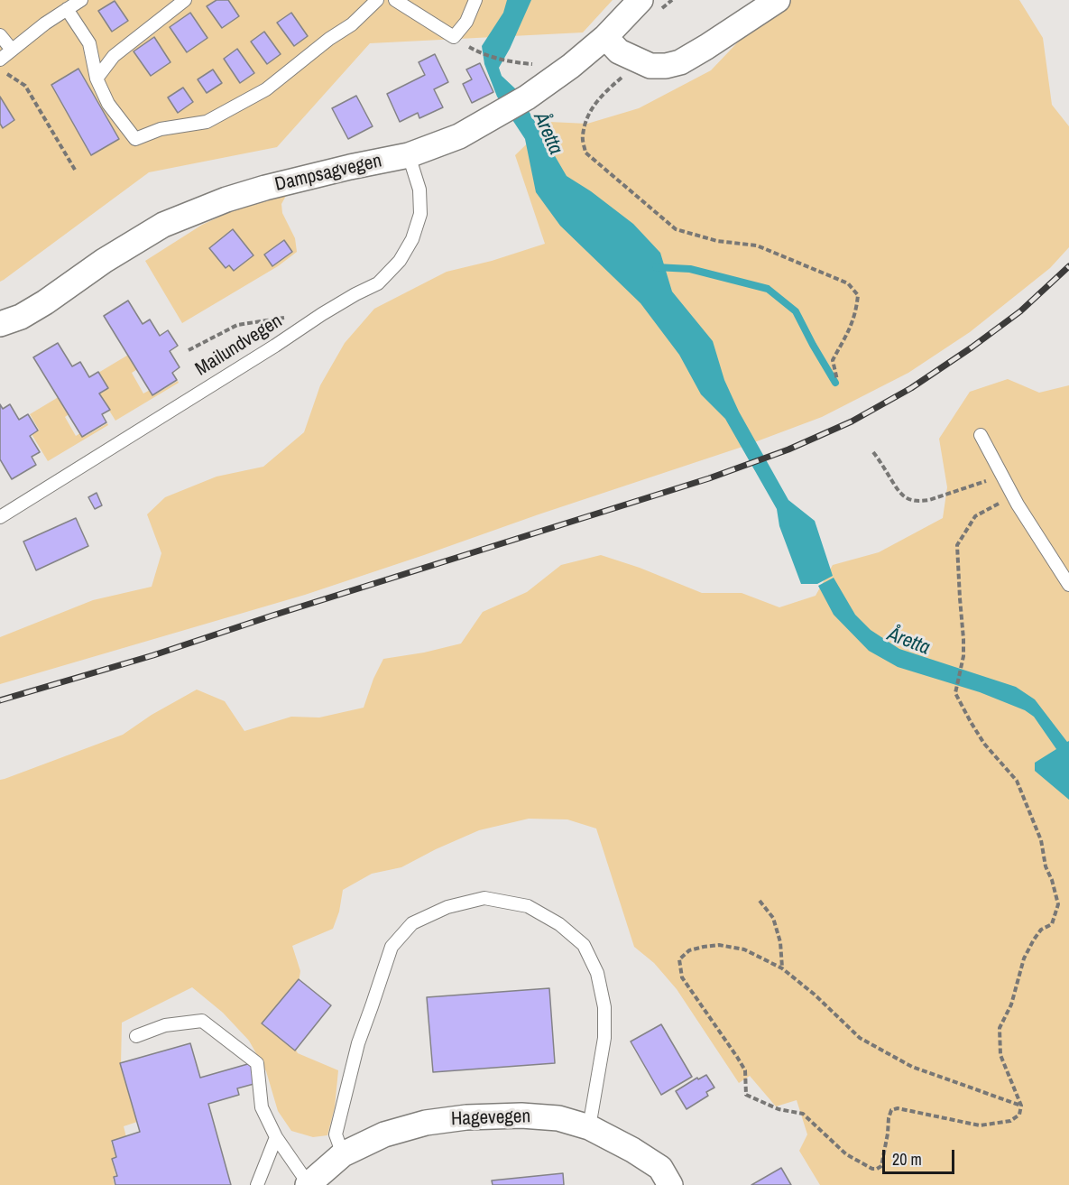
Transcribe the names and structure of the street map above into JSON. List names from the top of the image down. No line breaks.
{"streets":{"street":["Dampsagvegen","Hagevegen"],"lane":["Mailundvegen"]},"crossings":[["Dampsagvegen","Mailundvegen"]],"water":["Åretta"],"scale_bar":"20 m"}
